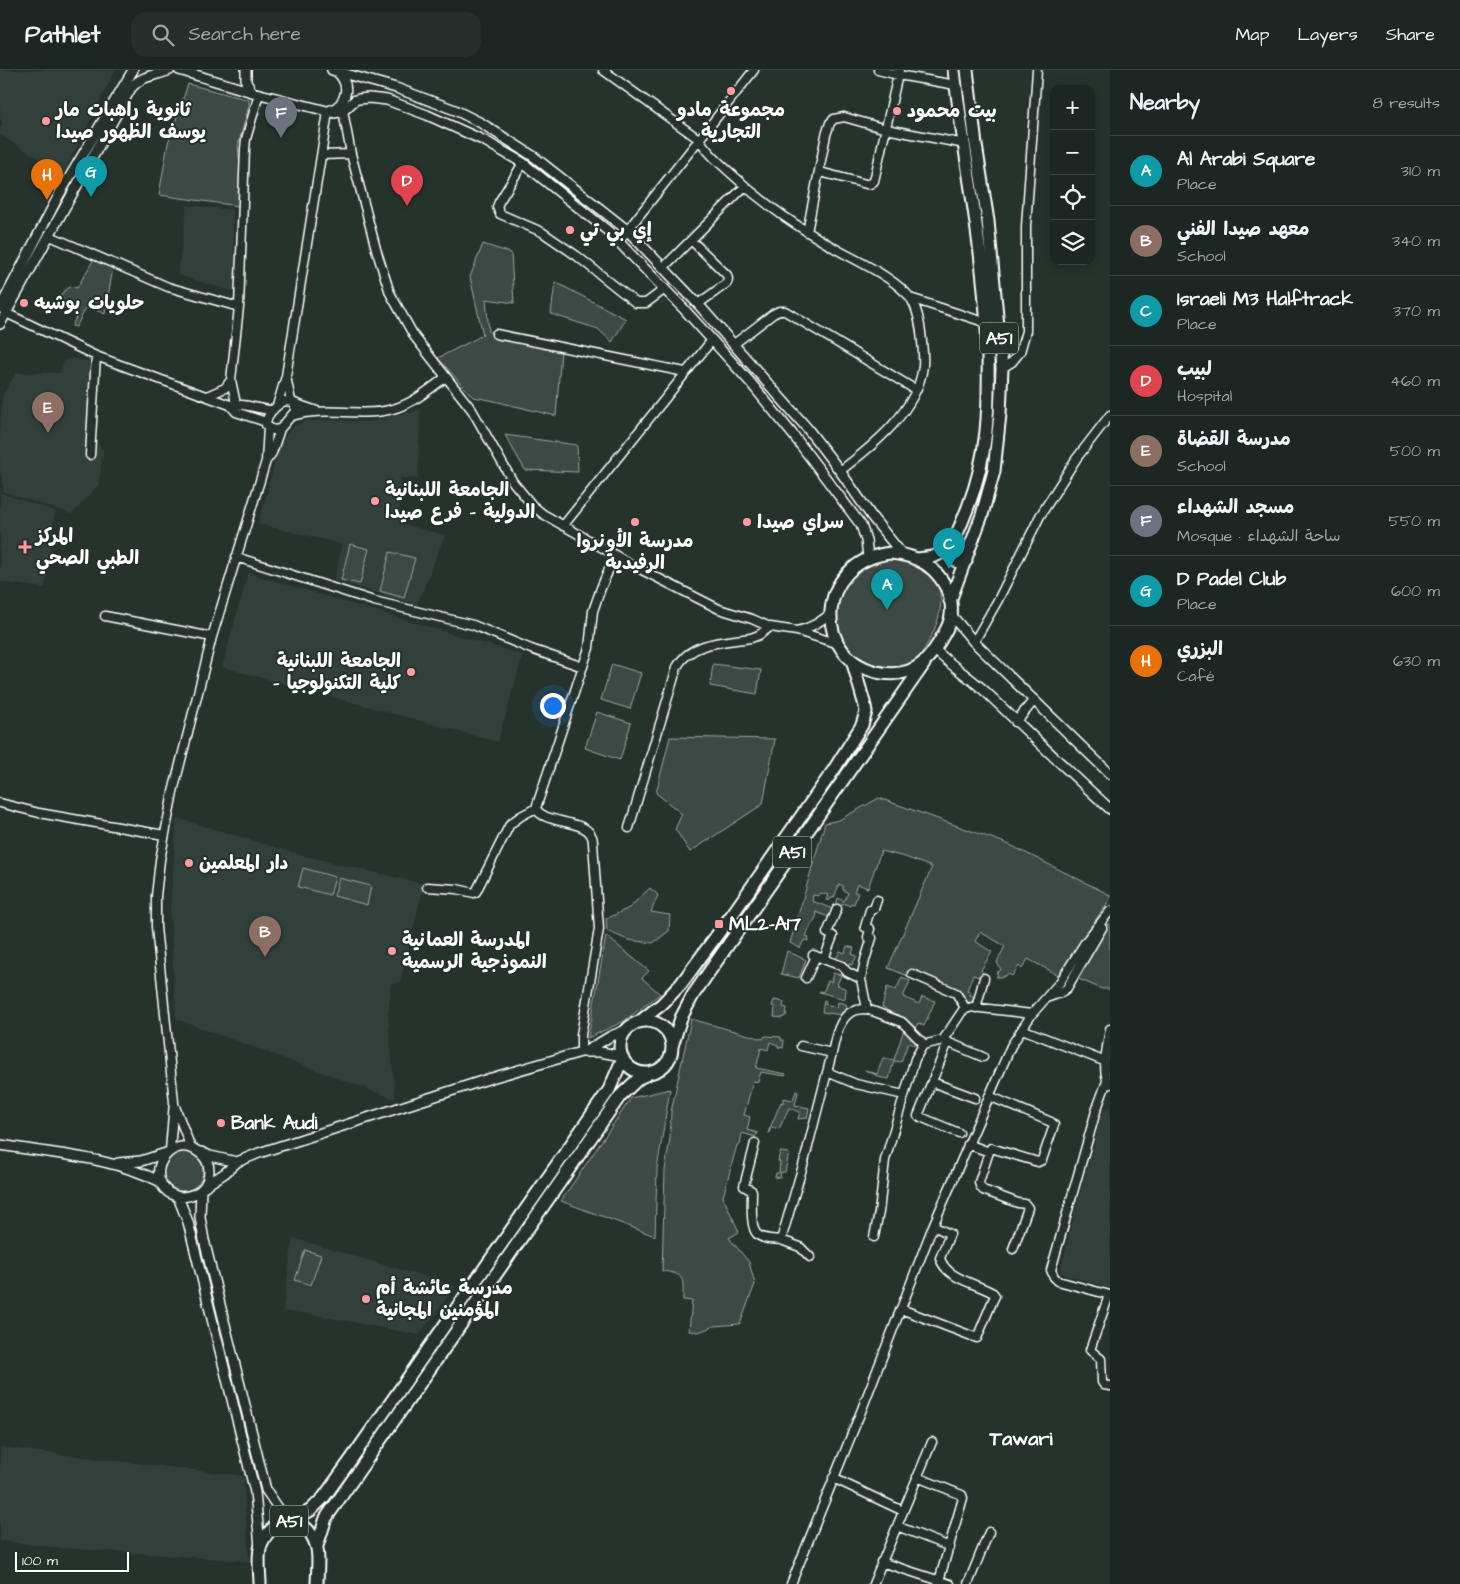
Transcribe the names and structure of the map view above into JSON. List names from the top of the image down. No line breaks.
{"streets":{"highway":["A51"]},"districts":["Tawari"],"places":{"other":["مجموعة مادو التجارية","بيت محمود","ثانوية راهبات مار يوسف الظهور صيدا","إي بي تي","حلويات بوشيه","الجامعة اللبنانية الدولية - فرع صيدا","مدرسة الأونروا الرفيدية","سراي صيدا","الجامعة اللبنانية - كلية التكنولوجيا","دار المعلمين","المدرسة العمانية النموذجية الرسمية","Bank Audi","مدرسة عائشة أم المؤمنين المجانية"],"health":["المركز الطبي الصحي"],"transit":["ML2-A17"]},"scale_bar":"100 m","page":{"header":"Pathlet","search":"Search here","nav":["Map","Layers","Share"],"heading":["Nearby","8 results"],"map_buttons":["+","−"],"pins":["F","G","H","D","E","C","A","B"],"list":[{"mark":"A","name":"Al Arabi Square","note":"Place","value":"310 m"},{"mark":"B","name":"معهد صيدا الفني","note":"School","value":"340 m"},{"mark":"C","name":"Israeli M3 Halftrack","note":"Place","value":"370 m"},{"mark":"D","name":"لبيب","note":"Hospital","value":"460 m"},{"mark":"E","name":"مدرسة القضاة","note":"School","value":"500 m"},{"mark":"F","name":"مسجد الشهداء","note":"Mosque · ساحة الشهداء","value":"550 m"},{"mark":"G","name":"D Padel Club","note":"Place","value":"600 m"},{"mark":"H","name":"البزري","note":"Café","value":"630 m"}],"scale":"100 m"}}
